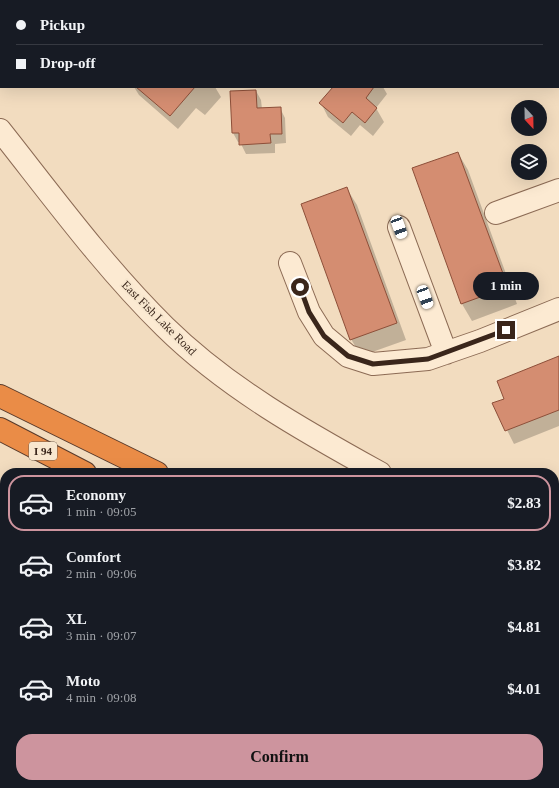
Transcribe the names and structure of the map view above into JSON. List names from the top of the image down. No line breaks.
{"streets":{"highway":["I 94"],"street":["East Fish Lake Road"]},"north":"bottom","page":{"banner":["Pickup","Drop-off"],"bubble":"1 min","list":[{"name":"Economy","note":"1 min · 09:05","value":"$2.83"},{"name":"Comfort","note":"2 min · 09:06","value":"$3.82"},{"name":"XL","note":"3 min · 09:07","value":"$4.81"},{"name":"Moto","note":"4 min · 09:08","value":"$4.01"}],"buttons":"Confirm"}}
